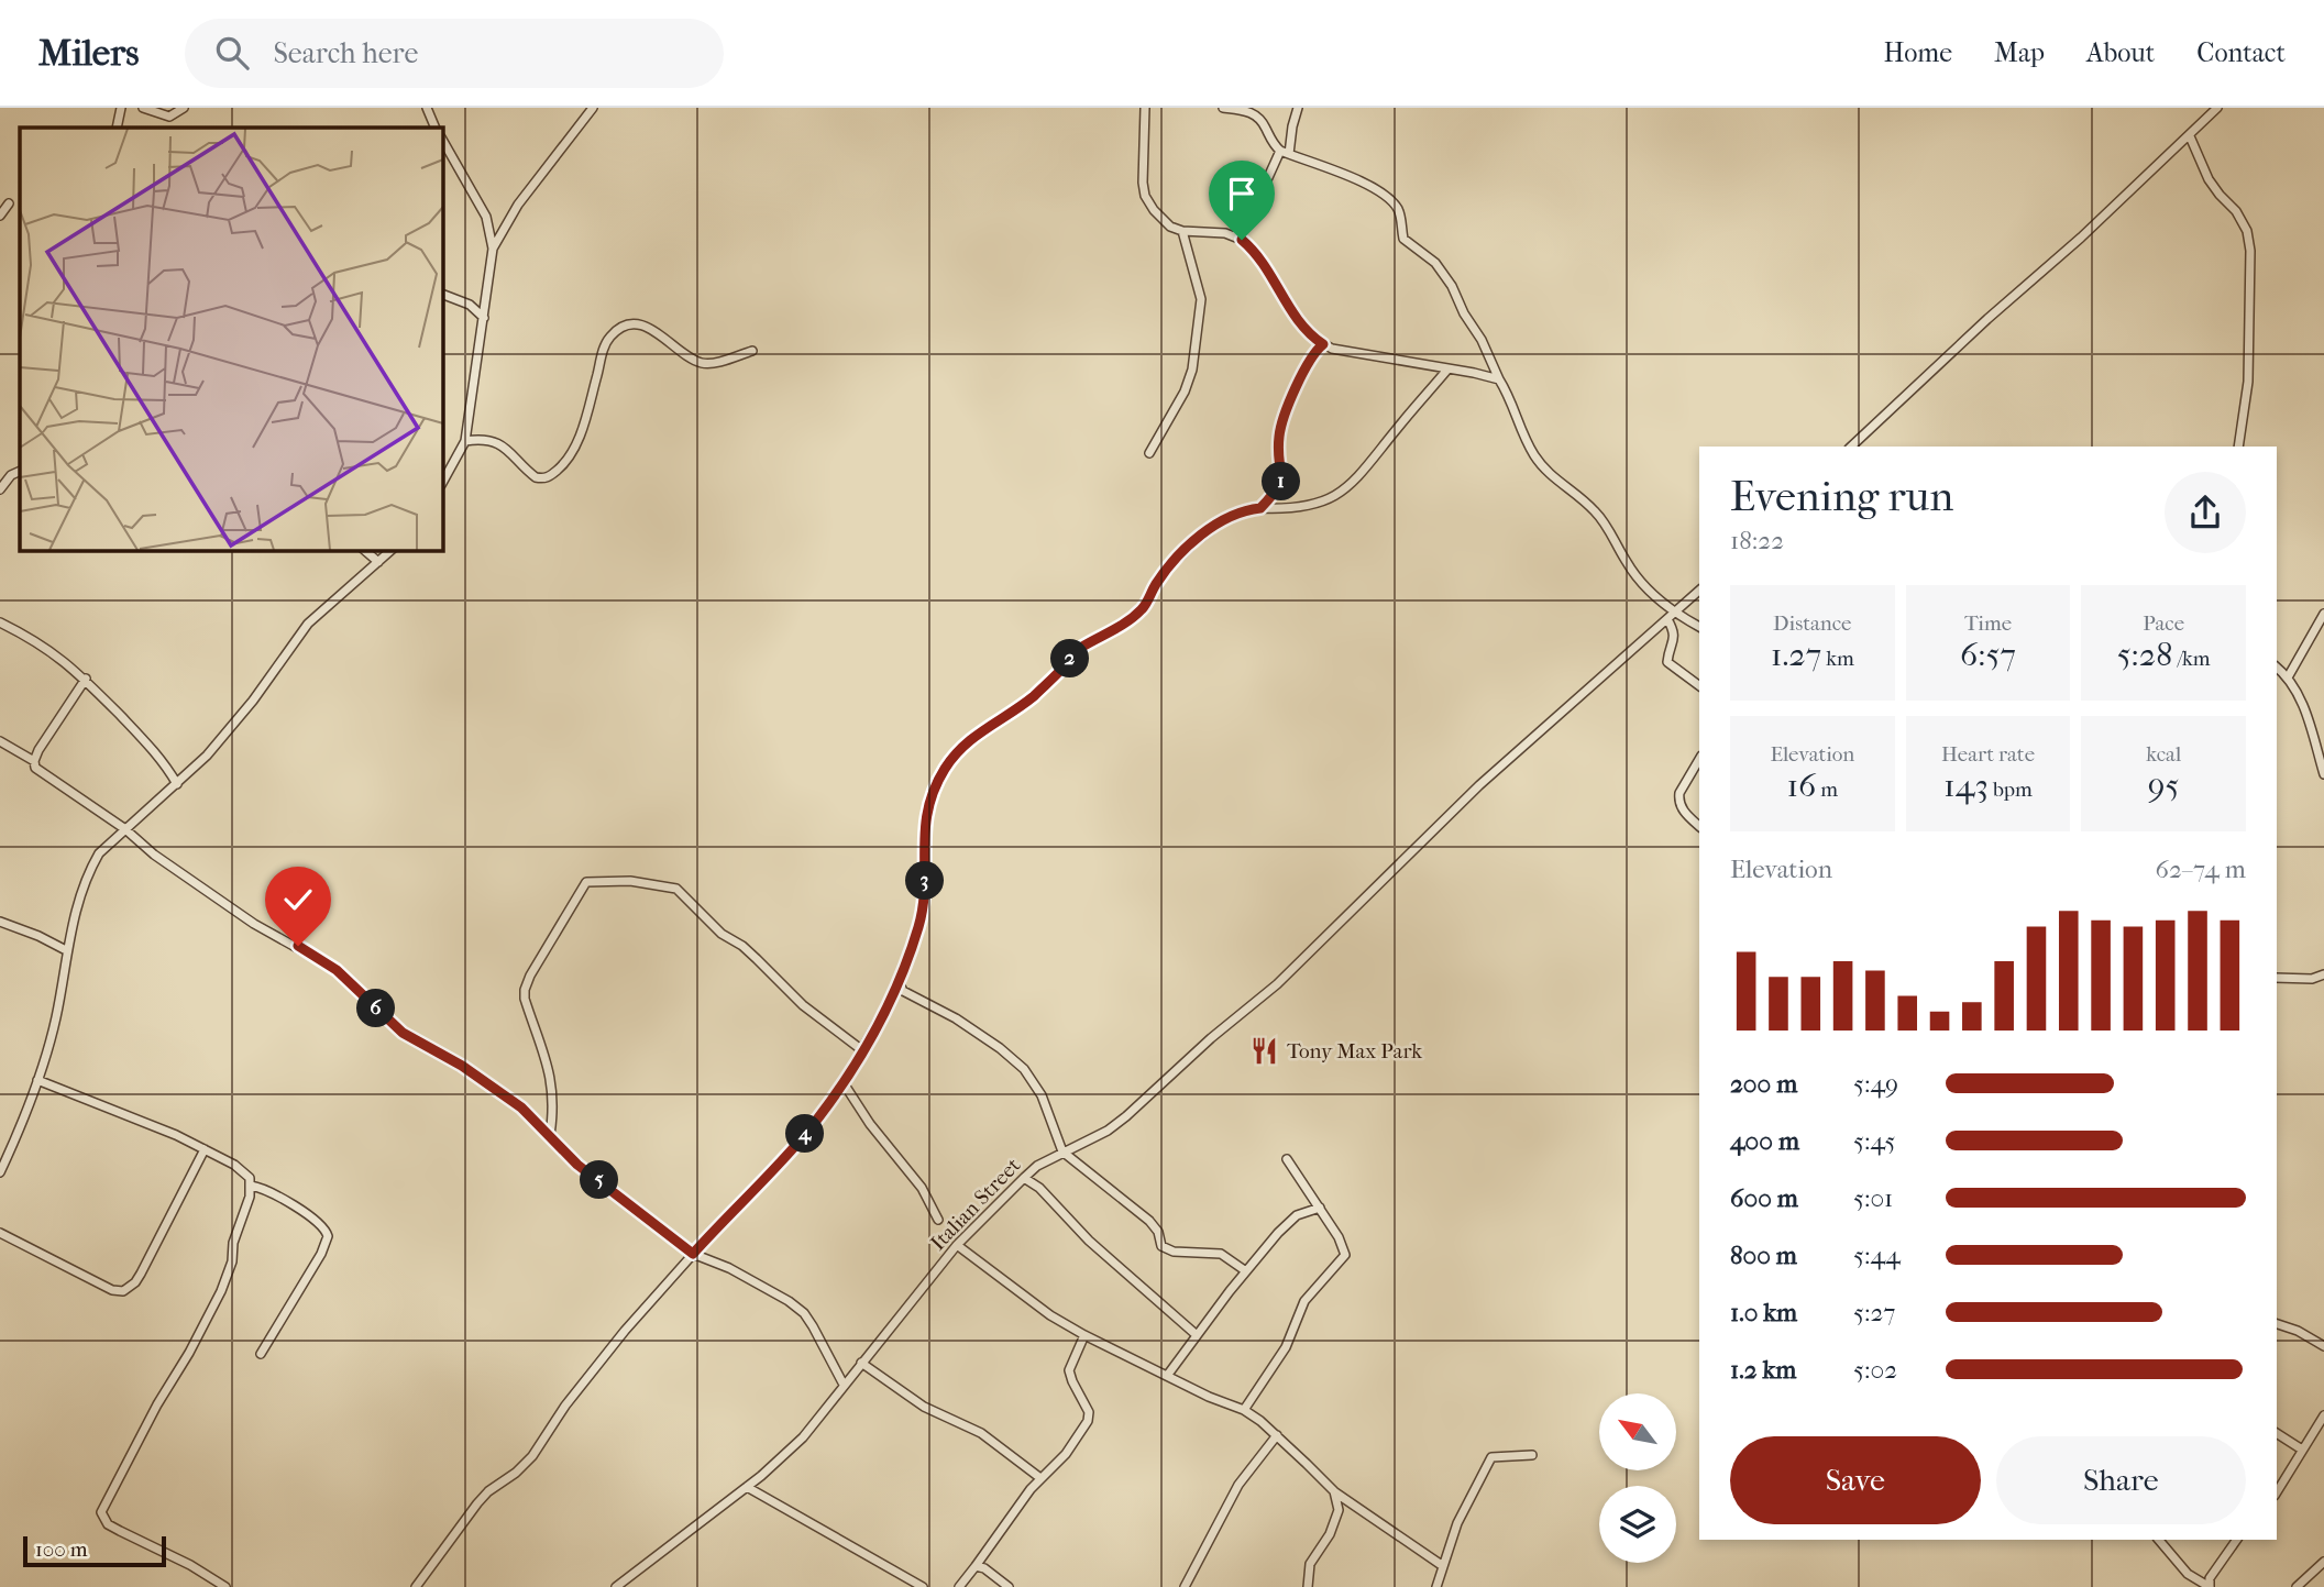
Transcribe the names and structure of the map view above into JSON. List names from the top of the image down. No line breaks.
{"streets":{"street":["Italian Street"]},"places":{"restaurant":["Tony Max Park"]},"scale_bar":"100 m","north":"top left","page":{"header":"Milers","search":"Search here","nav":["Home","Map","About","Contact"],"heading":["Evening run","18:22"],"pins":["1","2","3","6","4","5"],"stats":[["Distance","1.27 km"],["Time","6:57"],["Pace","5:28 /km"],["Elevation","16 m"],["Heart rate","143 bpm"],["kcal","95"]],"chart":["Elevation","62–74 m"],"list":[{"name":"200 m","note":"5:49"},{"name":"400 m","note":"5:45"},{"name":"600 m","note":"5:01"},{"name":"800 m","note":"5:44"},{"name":"1.0 km","note":"5:27"},{"name":"1.2 km","note":"5:02"}],"buttons":["Save","Share"],"scale":"100 m"}}
